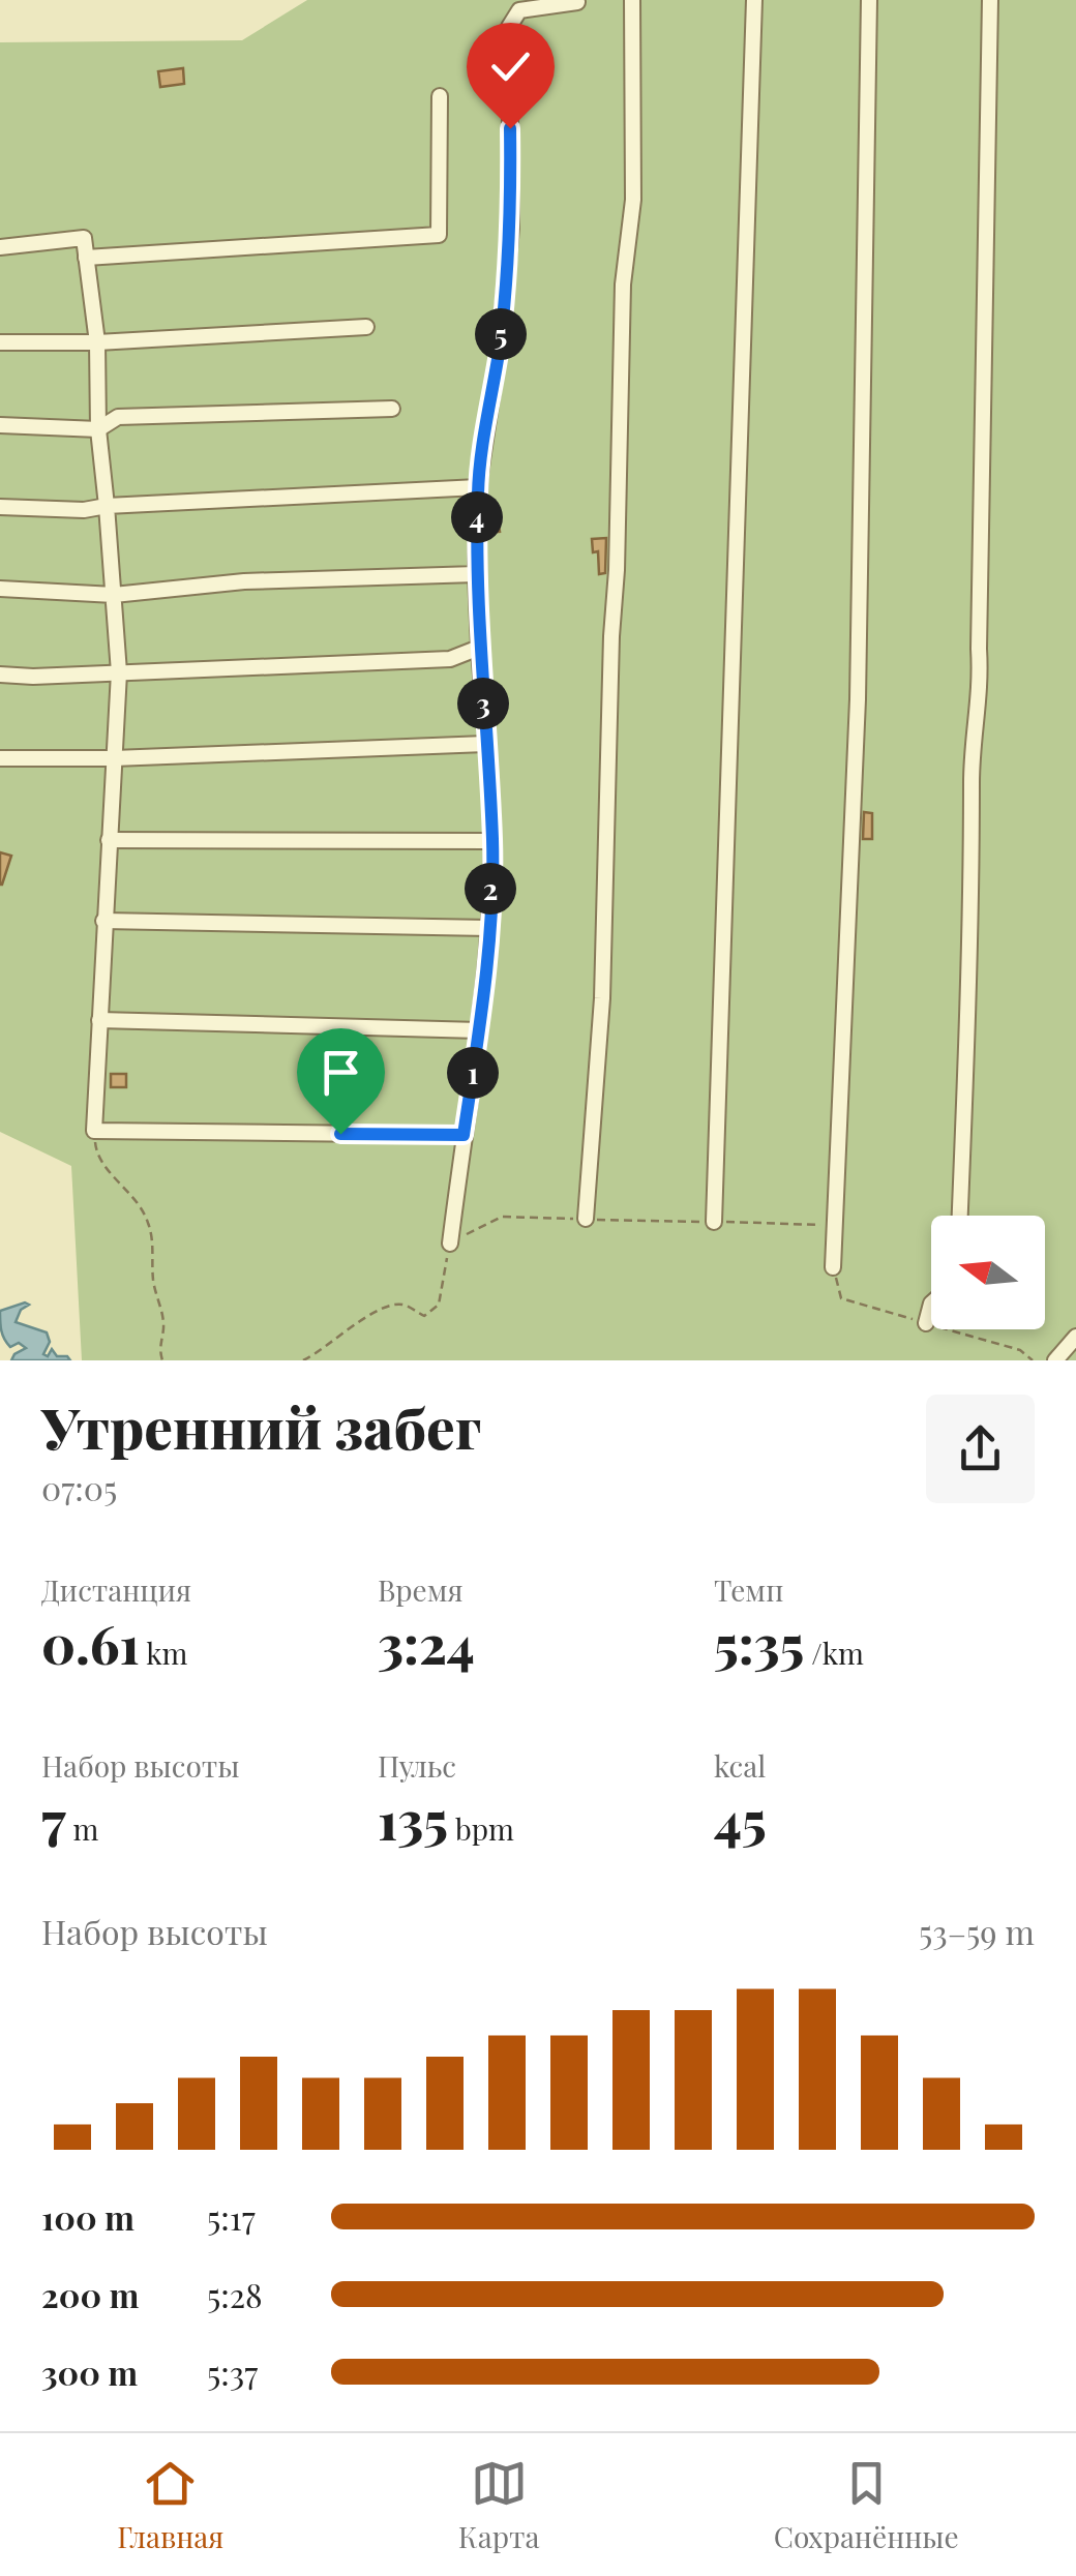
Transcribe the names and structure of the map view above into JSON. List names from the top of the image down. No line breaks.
{"north":"left","page":{"pins":["5","4","3","2","1"],"heading":["Утренний забег","07:05"],"stats":[["Дистанция","0.61 km"],["Время","3:24"],["Темп","5:35 /km"],["Набор высоты","7 m"],["Пульс","135 bpm"],["kcal","45"]],"chart":["Набор высоты","53–59 m"],"list":[{"name":"100 m","note":"5:17"},{"name":"200 m","note":"5:28"},{"name":"300 m","note":"5:37"}],"tabs":["Главная","Карта","Сохранённые"]}}
